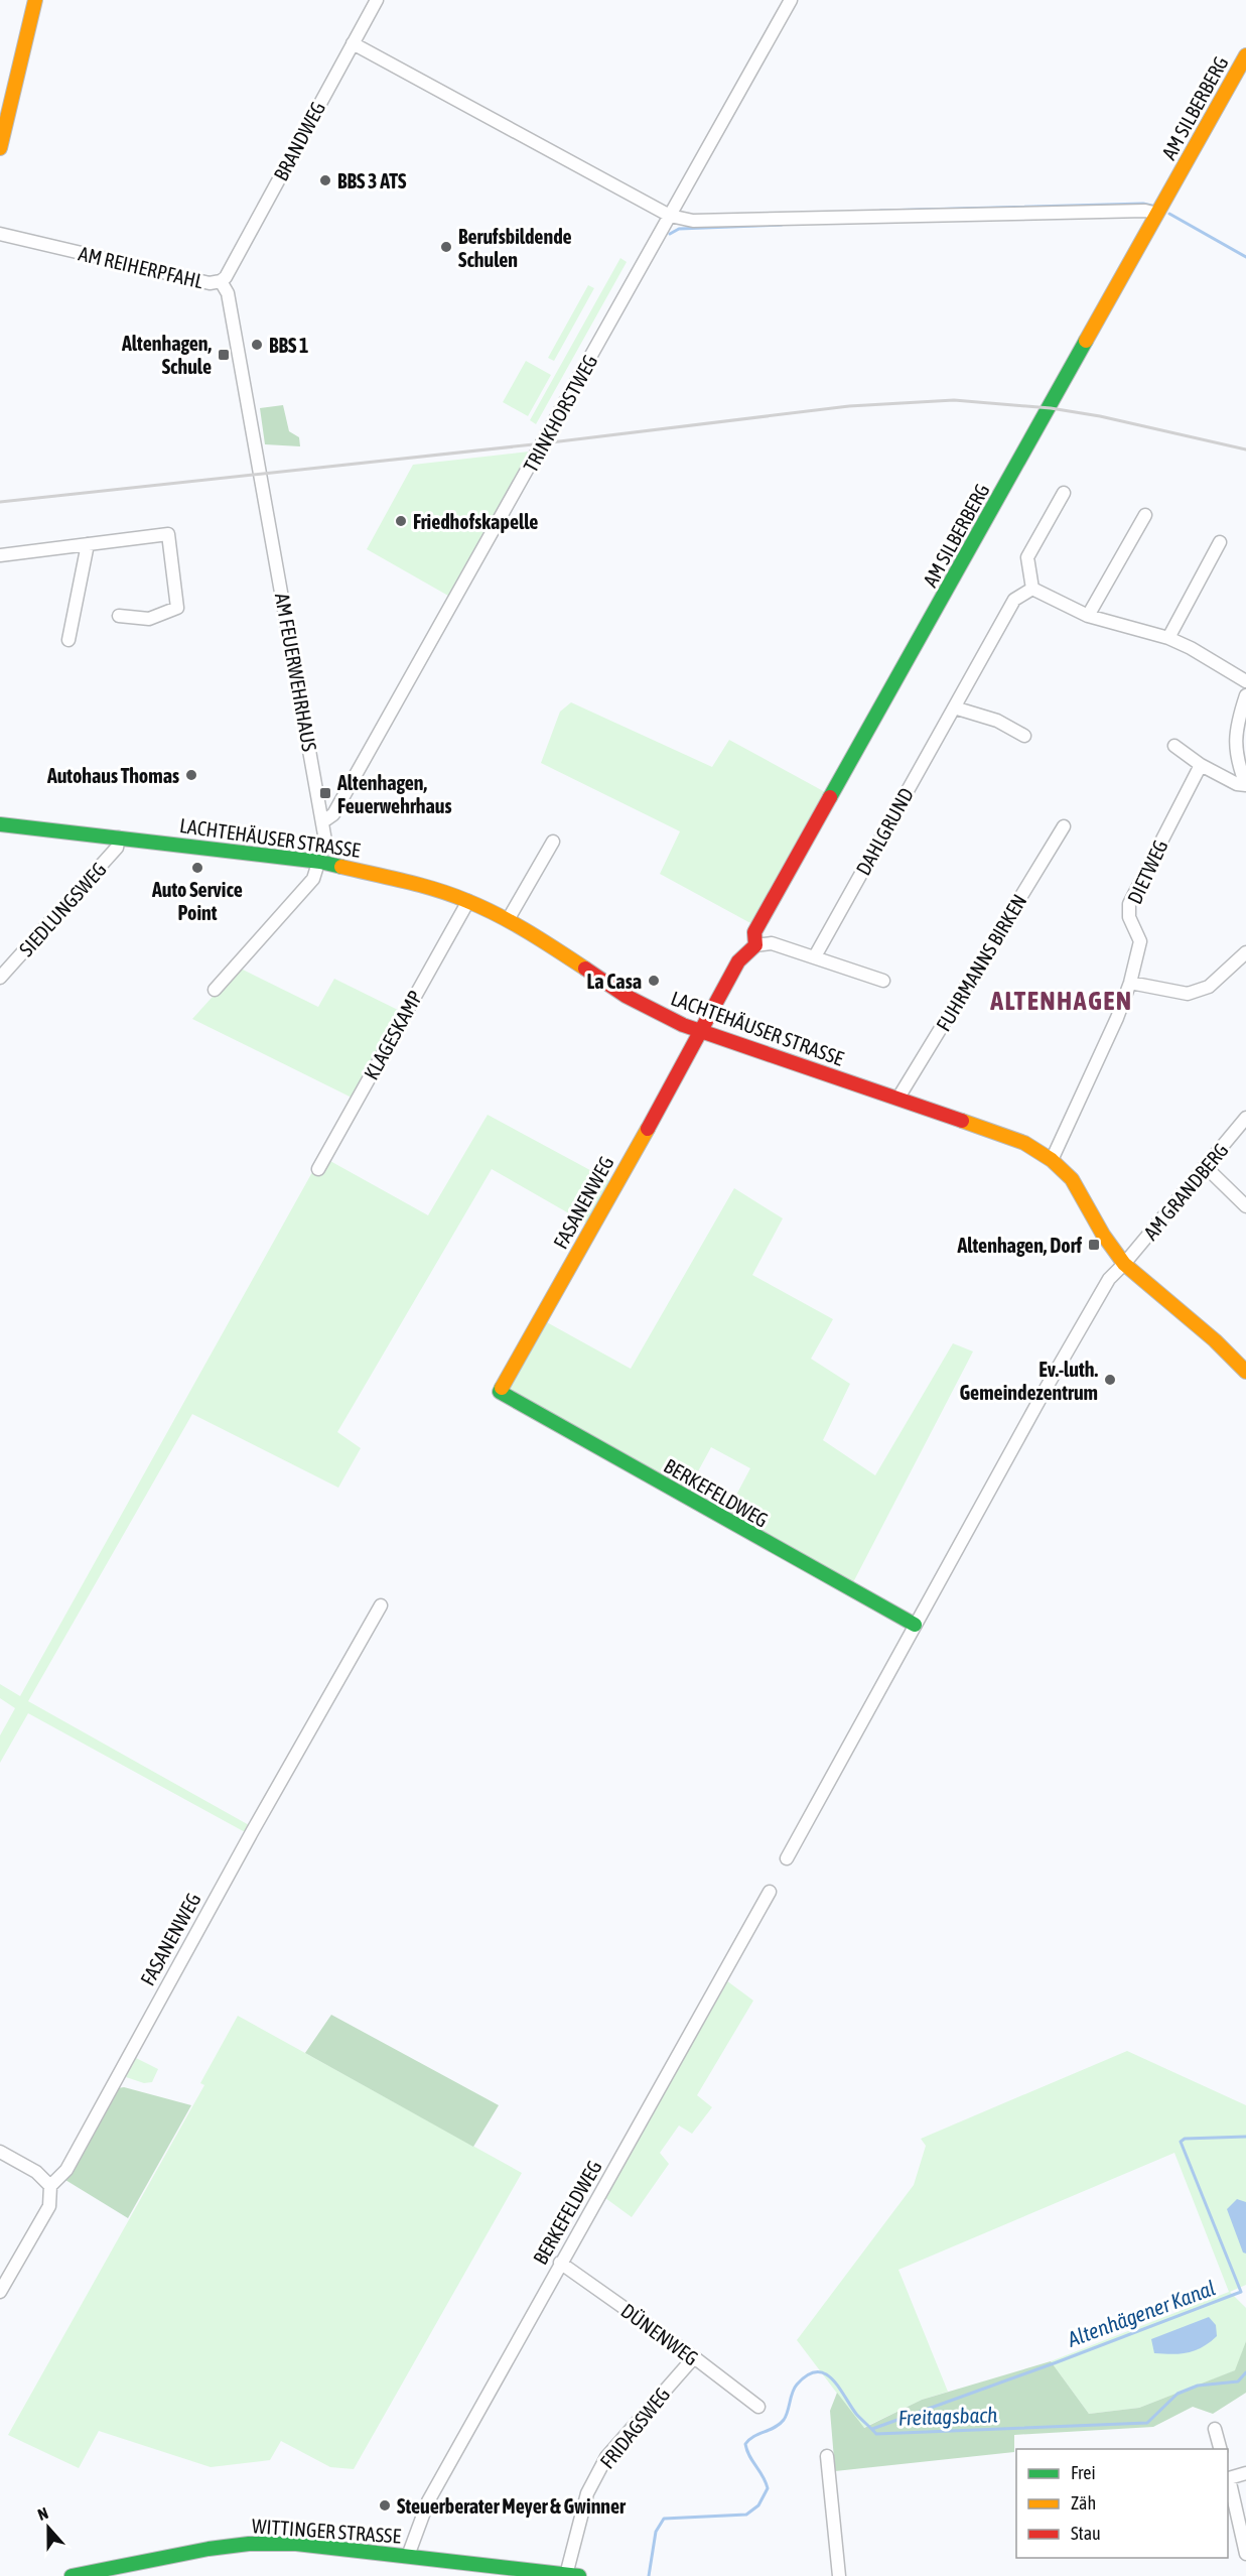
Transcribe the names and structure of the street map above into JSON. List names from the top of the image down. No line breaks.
{"streets":{"street":["AM SILBERBERG","BRANDWEG","AM REIHERPFAHL","TRINKHORSTWEG","AM FEUERWEHRHAUS","DAHLGRUND","LACHTEHÄUSER STRASSE","DIETWEG","SIEDLUNGSWEG","FUHRMANNS BIRKEN","KLAGESKAMP","AM GRANDBERG","FASANENWEG","BERKEFELDWEG","DÜNENWEG","FRIDAGSWEG","WITTINGER STRASSE"]},"crossings":[["AM SILBERBERG","LACHTEHÄUSER STRASSE"],["AM SILBERBERG","FASANENWEG"],["BRANDWEG","AM REIHERPFAHL"],["AM REIHERPFAHL","AM FEUERWEHRHAUS"],["TRINKHORSTWEG","AM FEUERWEHRHAUS"],["AM FEUERWEHRHAUS","LACHTEHÄUSER STRASSE"],["LACHTEHÄUSER STRASSE","DIETWEG"],["LACHTEHÄUSER STRASSE","SIEDLUNGSWEG"],["LACHTEHÄUSER STRASSE","FUHRMANNS BIRKEN"],["LACHTEHÄUSER STRASSE","KLAGESKAMP"],["LACHTEHÄUSER STRASSE","AM GRANDBERG"],["LACHTEHÄUSER STRASSE","FASANENWEG"],["FASANENWEG","BERKEFELDWEG"],["BERKEFELDWEG","DÜNENWEG"],["BERKEFELDWEG","WITTINGER STRASSE"],["DÜNENWEG","FRIDAGSWEG"],["FRIDAGSWEG","WITTINGER STRASSE"]],"districts":["ALTENHAGEN"],"water":["Altenhägener Kanal","Freitagsbach"],"places":{"other":["BBS 3 ATS","Berufsbildende Schulen","BBS 1","Friedhofskapelle","Autohaus Thomas","Auto Service Point","La Casa","Ev.-luth. Gemeindezentrum","Steuerberater Meyer & Gwinner"],"transit":["Altenhagen, Schule","Altenhagen, Feuerwehrhaus","Altenhagen, Dorf"]},"legend":["Frei","Zäh","Stau"],"north":"top"}
